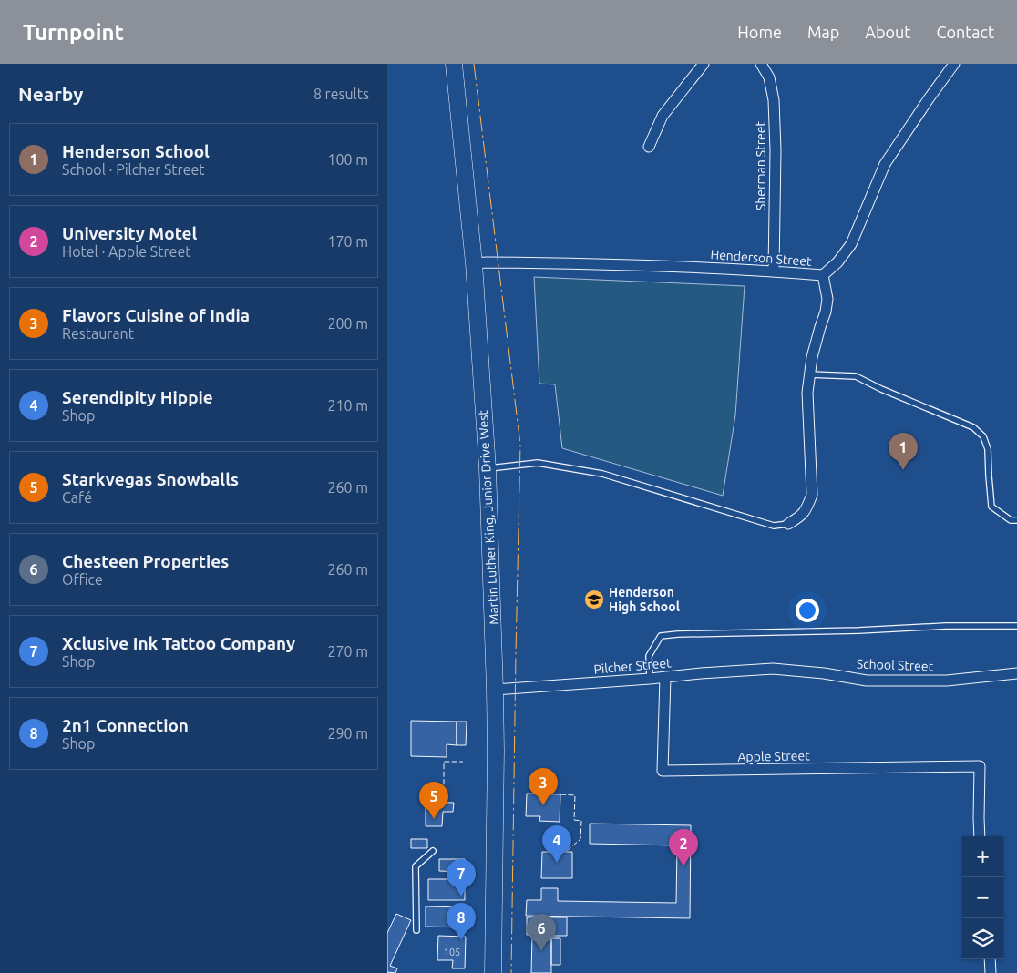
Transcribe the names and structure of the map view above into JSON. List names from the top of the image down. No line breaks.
{"streets":{"main road":["Martin Luther King, Junior Drive West"],"street":["Sherman Street","Henderson Street","School Street","Pilcher Street","Apple Street"]},"crossings":[["Sherman Street","Henderson Street"],["Henderson Street","Martin Luther King, Junior Drive West"],["Martin Luther King, Junior Drive West","Pilcher Street"],["School Street","Pilcher Street"],["Pilcher Street","Apple Street"]],"places":{"school or university":["Henderson High School"]},"house_numbers":["105"],"page":{"header":"Turnpoint","nav":["Home","Map","About","Contact"],"heading":["Nearby","8 results"],"list":[{"mark":"1","name":"Henderson School","note":"School · Pilcher Street","value":"100 m"},{"mark":"2","name":"University Motel","note":"Hotel · Apple Street","value":"170 m"},{"mark":"3","name":"Flavors Cuisine of India","note":"Restaurant","value":"200 m"},{"mark":"4","name":"Serendipity Hippie","note":"Shop","value":"210 m"},{"mark":"5","name":"Starkvegas Snowballs","note":"Café","value":"260 m"},{"mark":"6","name":"Chesteen Properties","note":"Office","value":"260 m"},{"mark":"7","name":"Xclusive Ink Tattoo Company","note":"Shop","value":"270 m"},{"mark":"8","name":"2n1 Connection","note":"Shop","value":"290 m"}],"pins":["1","3","5","4","2","7","8","6"],"map_buttons":["+","−"]}}
